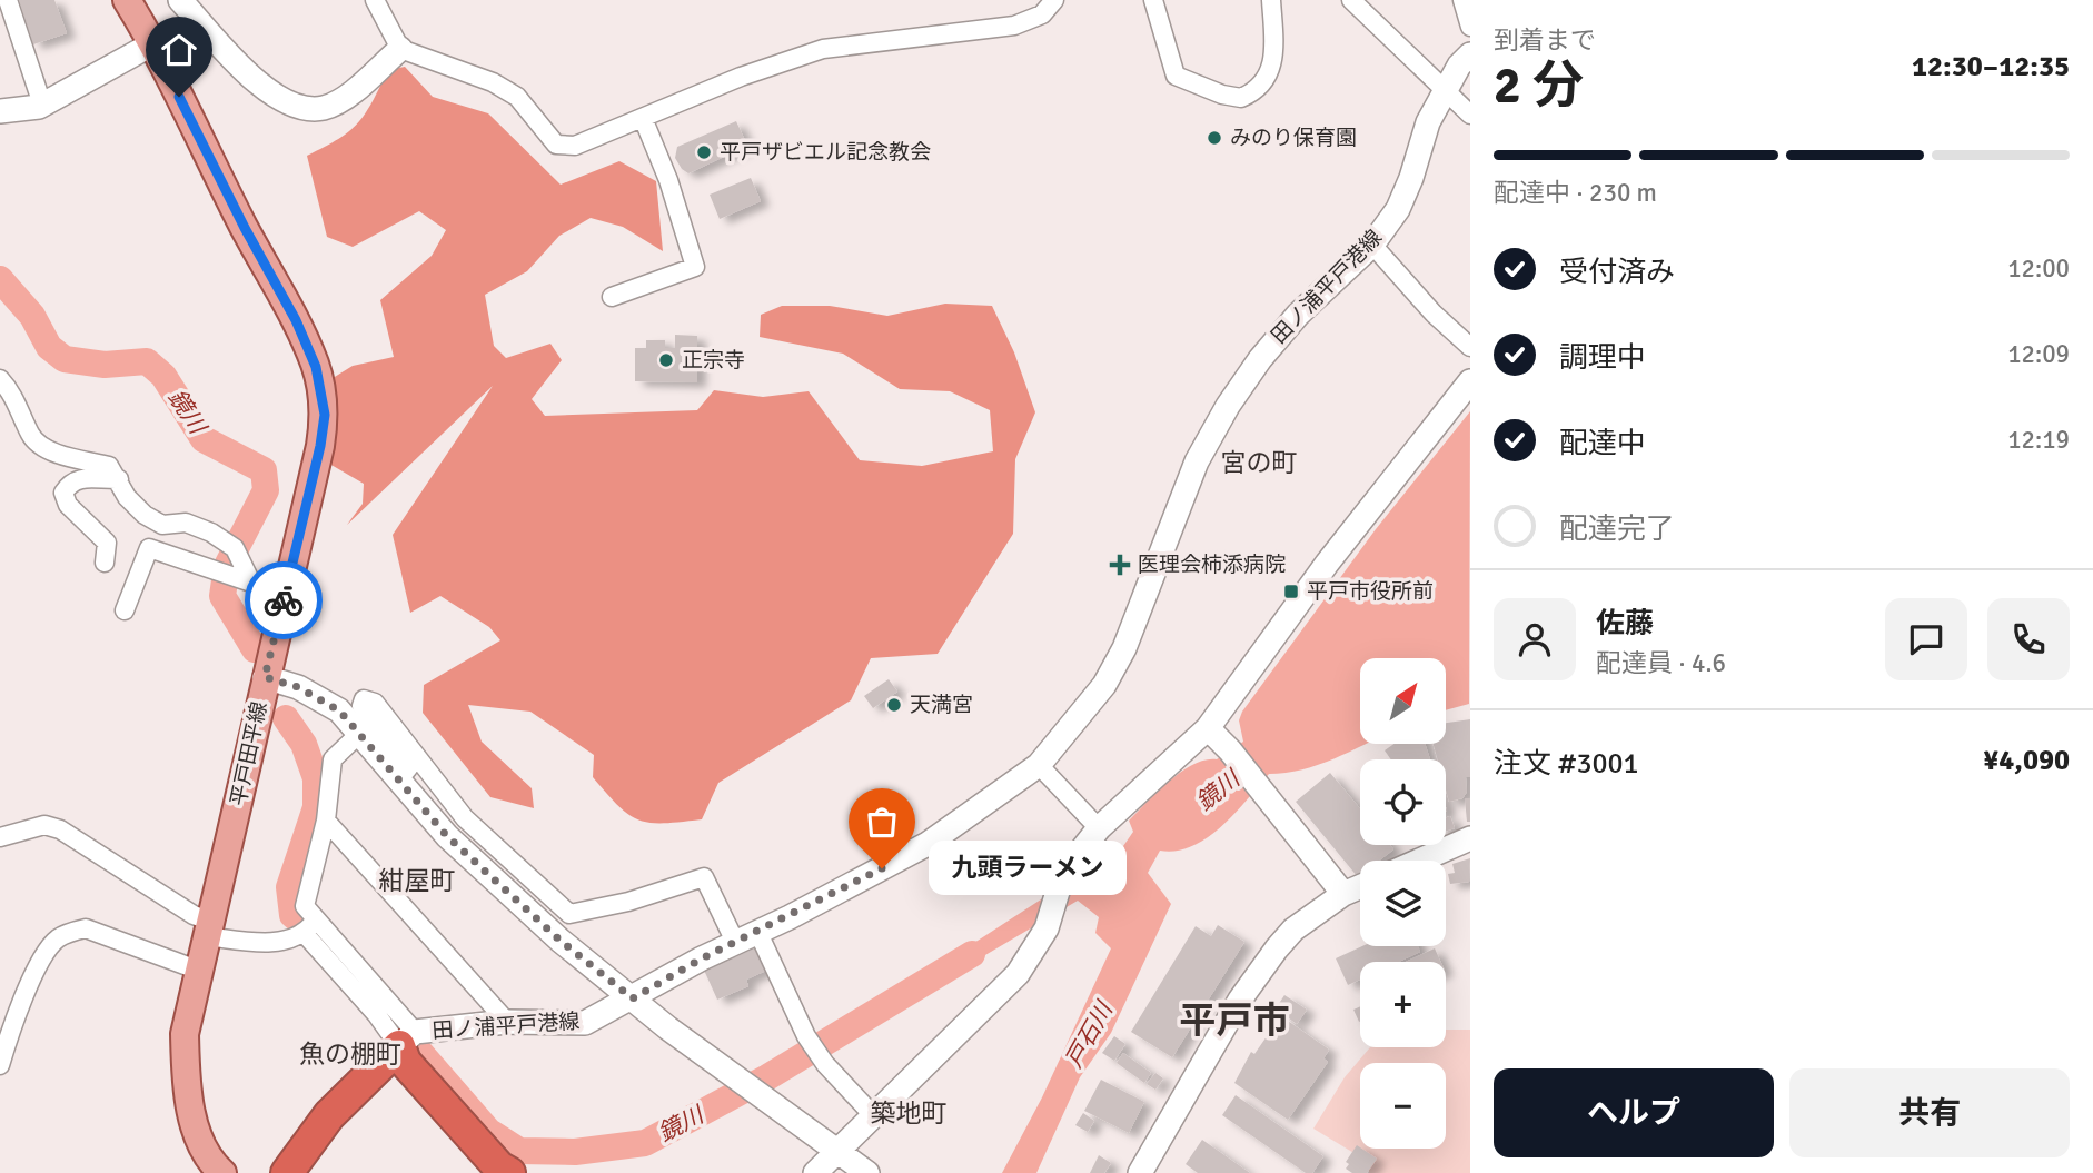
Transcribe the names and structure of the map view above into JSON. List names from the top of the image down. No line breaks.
{"streets":{"main road":["平戸田平線"],"street":["田ノ浦平戸港線"]},"districts":["宮の町","紺屋町","平戸市","魚の棚町","築地町"],"water":["鏡川","戸石川"],"places":{"other":["みのり保育園","平戸ザビエル記念教会","正宗寺","天満宮","九頭ラーメン"],"health":["医理会柿添病院"],"transit":["平戸市役所前"]},"north":"top right","page":{"heading":["2 分","到着まで","12:30–12:35"],"panel":["佐藤","配達員 · 4.6","注文 #3001","¥4,090"],"bar":"配達中 · 230 m","list":[["受付済み","12:00"],["調理中","12:09"],["配達中","12:19"],"配達完了"],"map_buttons":["+","−"],"bubble":"九頭ラーメン","buttons":["ヘルプ","共有"]}}
